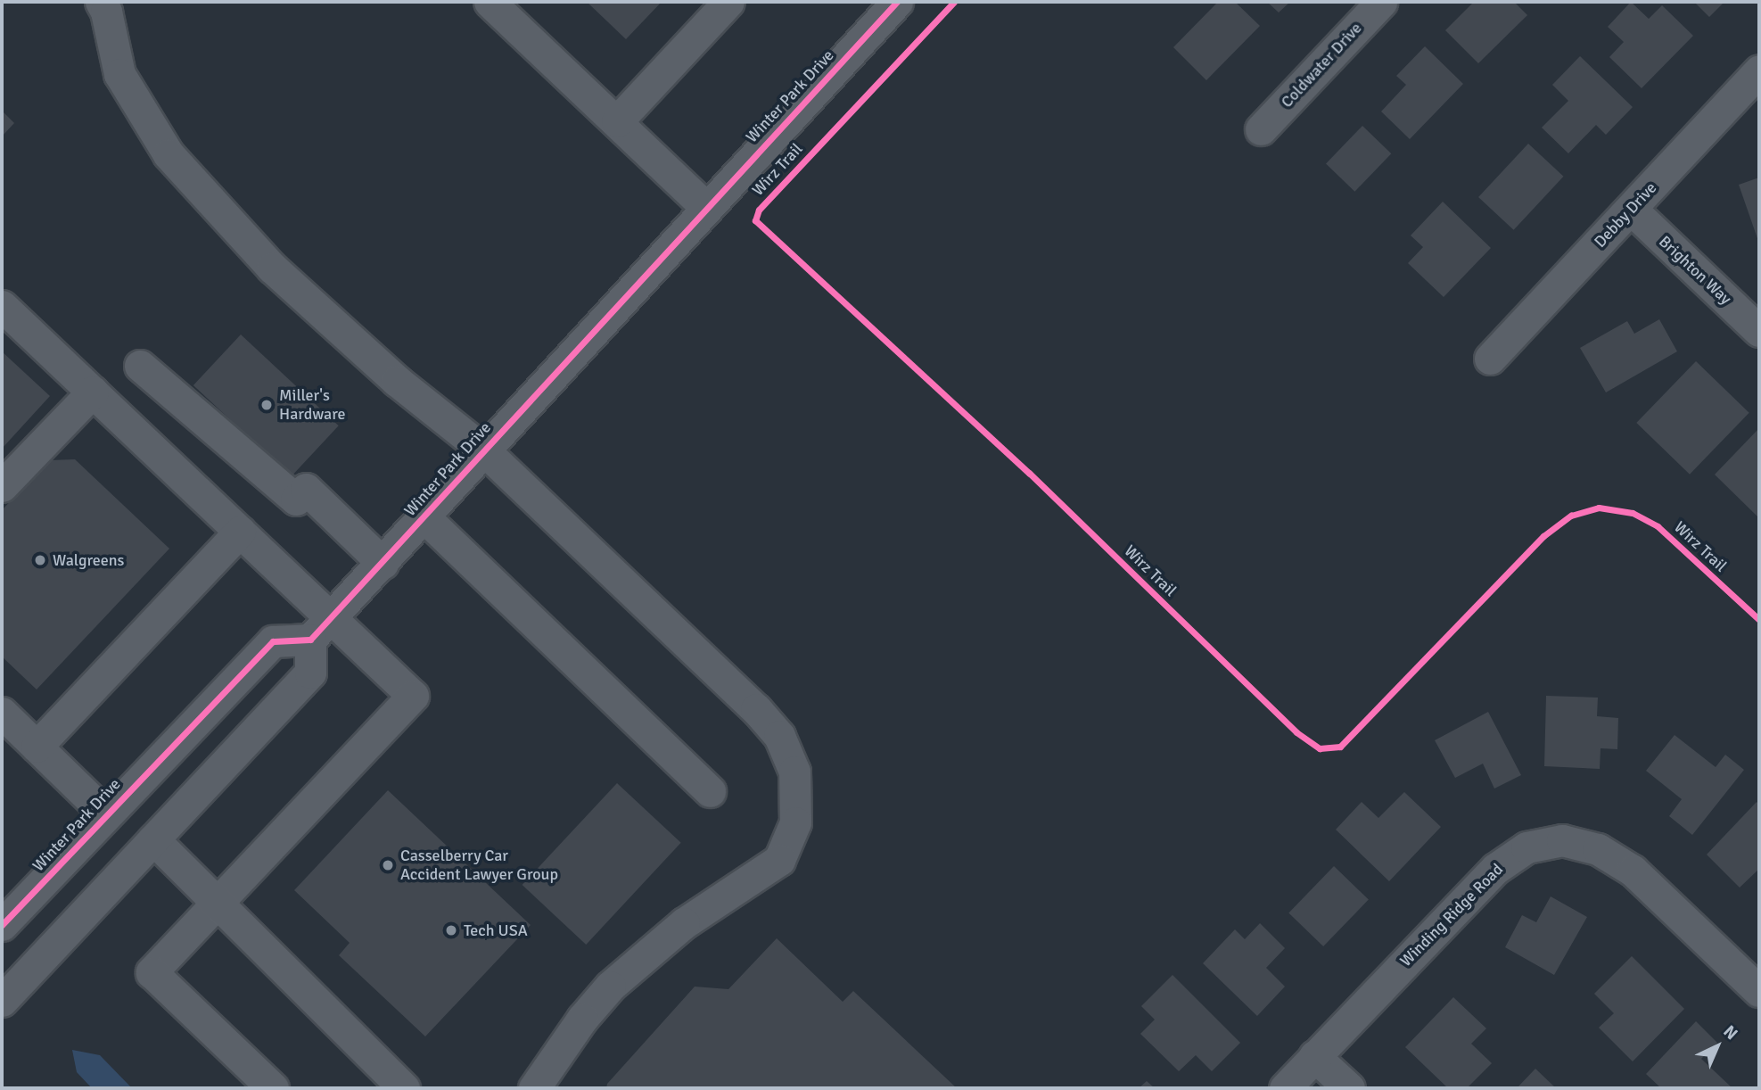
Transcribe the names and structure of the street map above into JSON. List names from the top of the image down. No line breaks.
{"streets":{"street":["Coldwater Drive","Winter Park Drive","Debby Drive","Brighton Way","Winding Ridge Road"],"cycle path":["Wirz Trail"]},"crossings":[["Debby Drive","Brighton Way"]],"places":["Miller's Hardware","Walgreens","Casselberry Car Accident Lawyer Group","Tech USA"],"north":"top right"}
